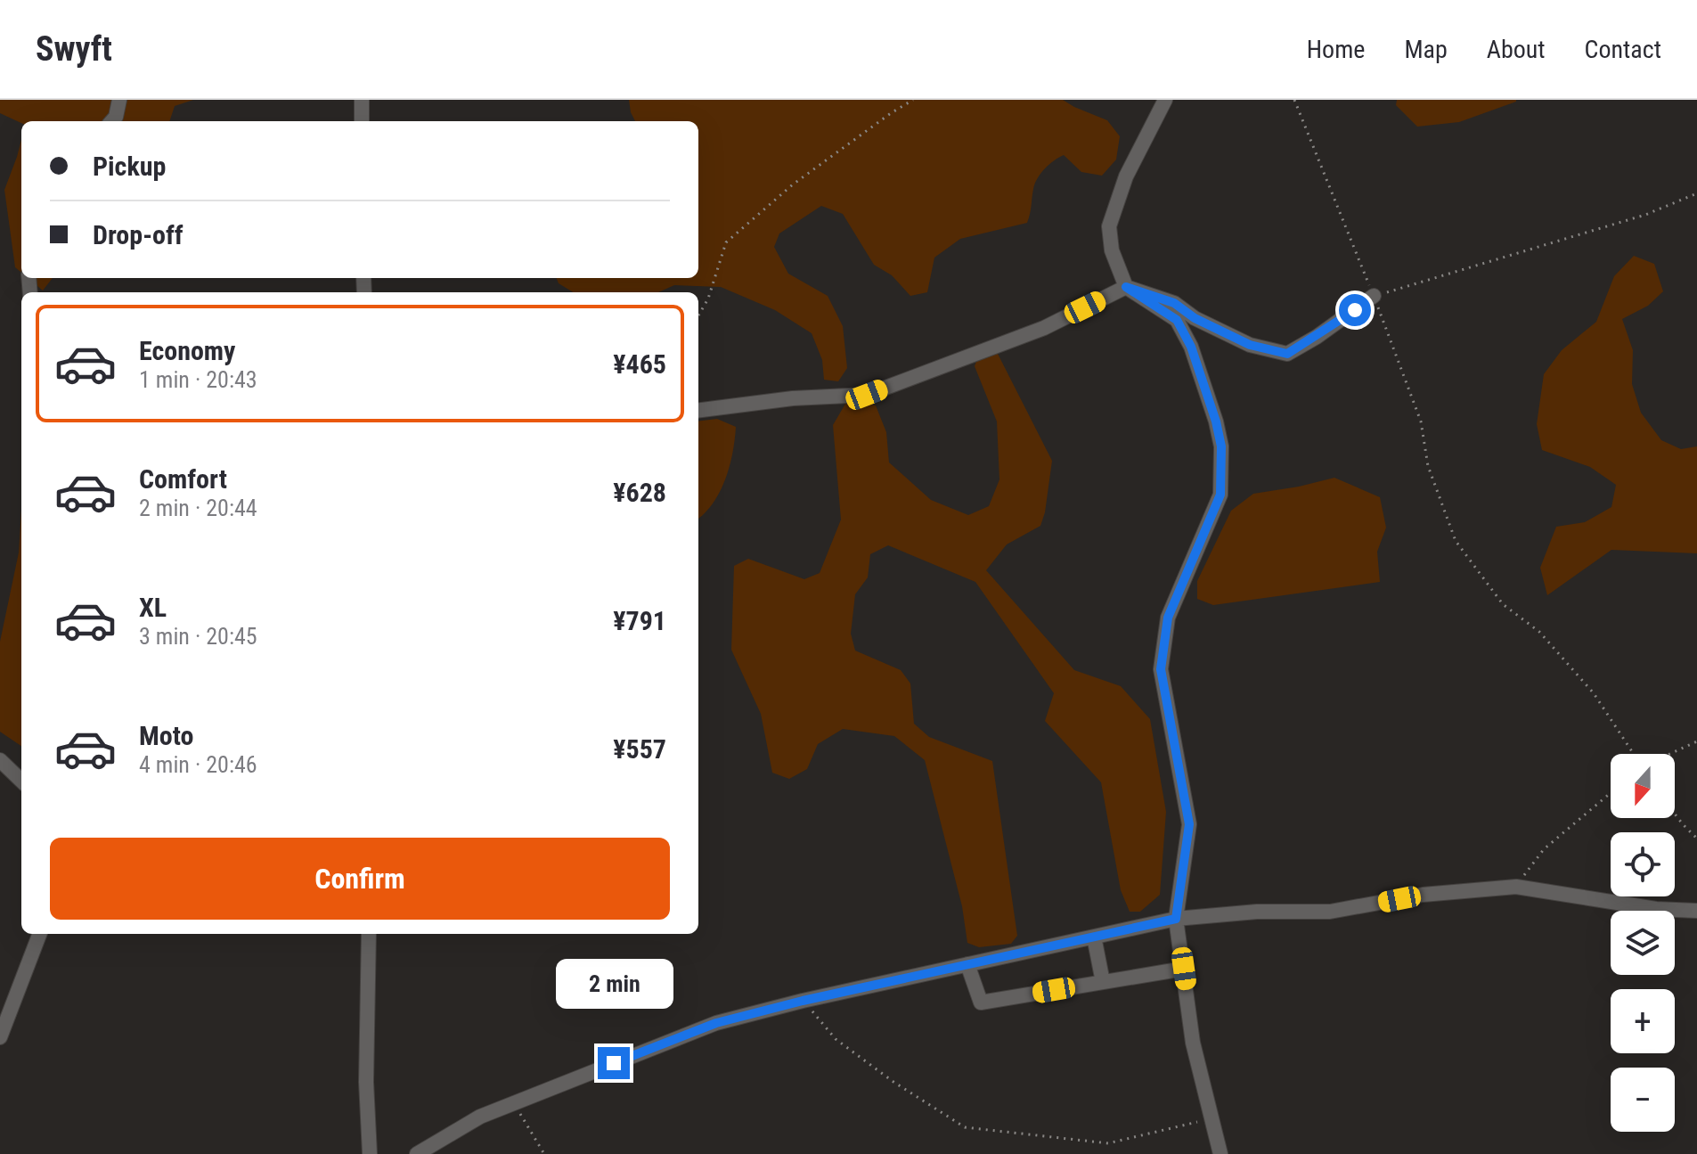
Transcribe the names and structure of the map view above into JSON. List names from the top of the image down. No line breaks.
{"north":"bottom","page":{"header":"Swyft","nav":["Home","Map","About","Contact"],"banner":["Pickup","Drop-off"],"list":[{"name":"Economy","note":"1 min · 20:43","value":"¥465"},{"name":"Comfort","note":"2 min · 20:44","value":"¥628"},{"name":"XL","note":"3 min · 20:45","value":"¥791"},{"name":"Moto","note":"4 min · 20:46","value":"¥557"}],"map_buttons":["+","−"],"buttons":"Confirm","bubble":"2 min"}}
